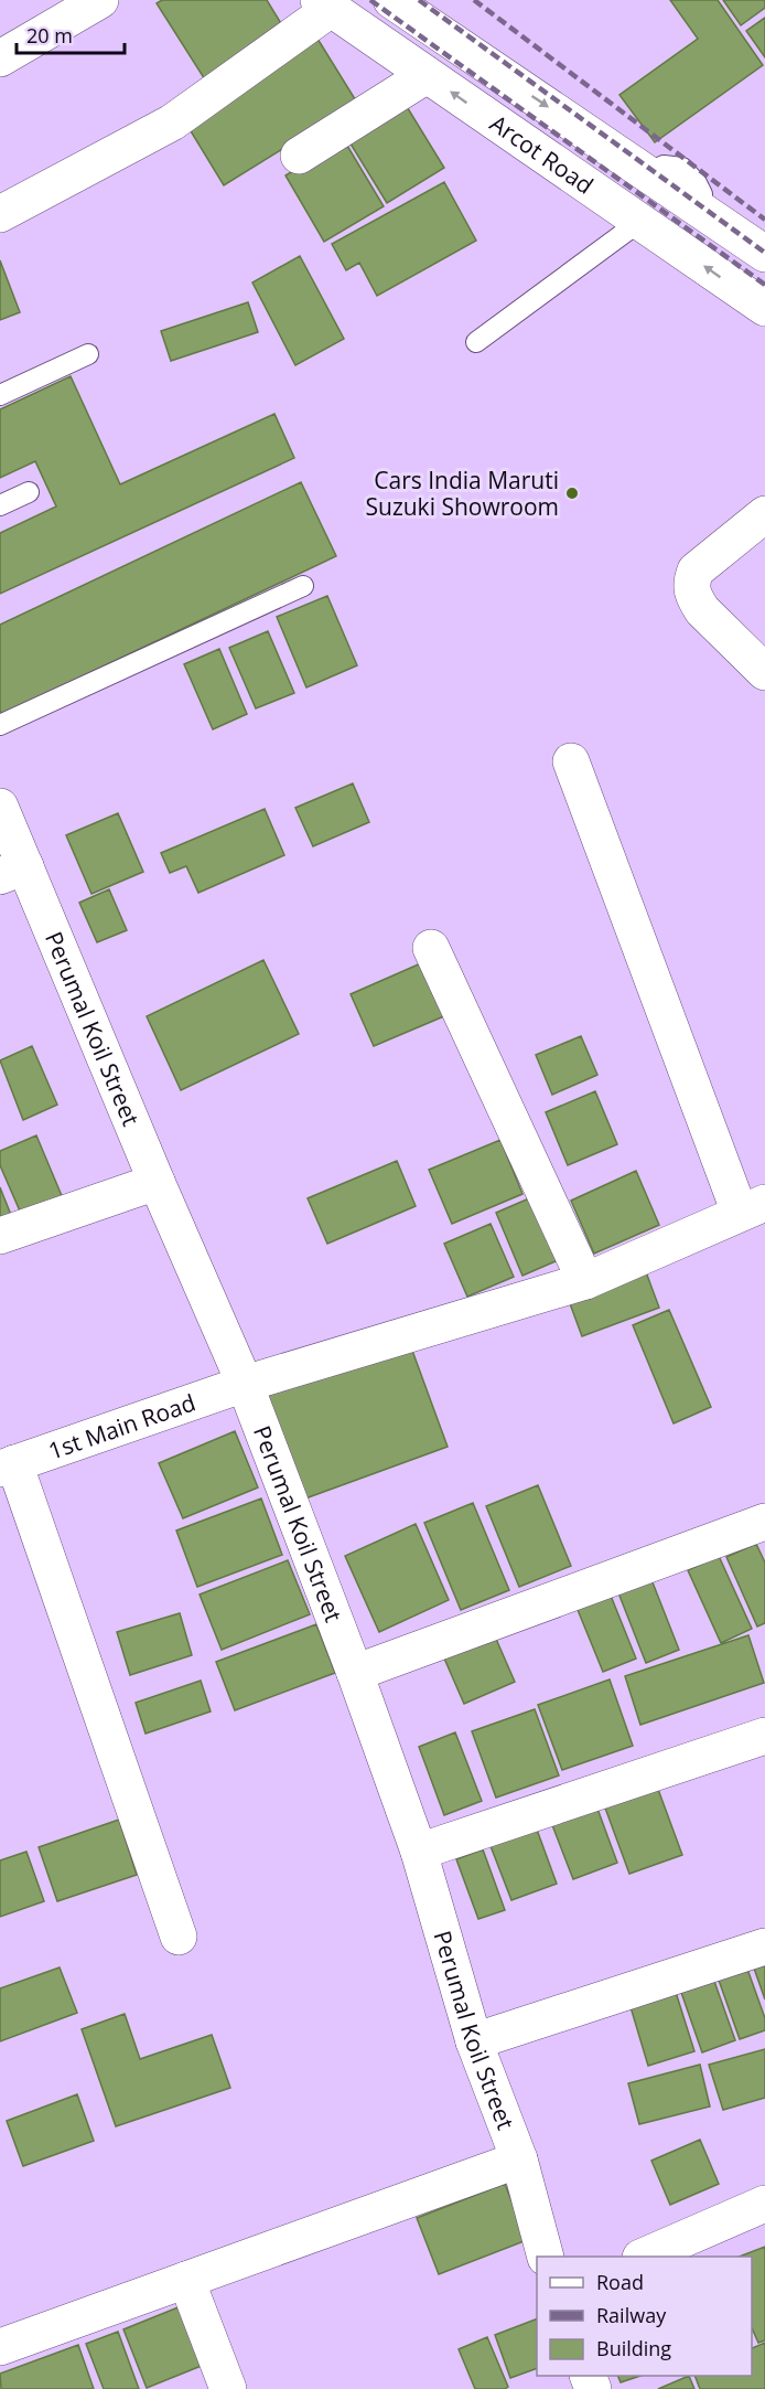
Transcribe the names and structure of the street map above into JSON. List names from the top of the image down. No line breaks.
{"streets":{"street":["Arcot Road","Perumal Koil Street","1st Main Road"]},"crossings":[["Perumal Koil Street","1st Main Road"]],"places":["Cars India Maruti Suzuki Showroom"],"legend":["Road","Railway","Building"],"scale_bar":"20 m"}
